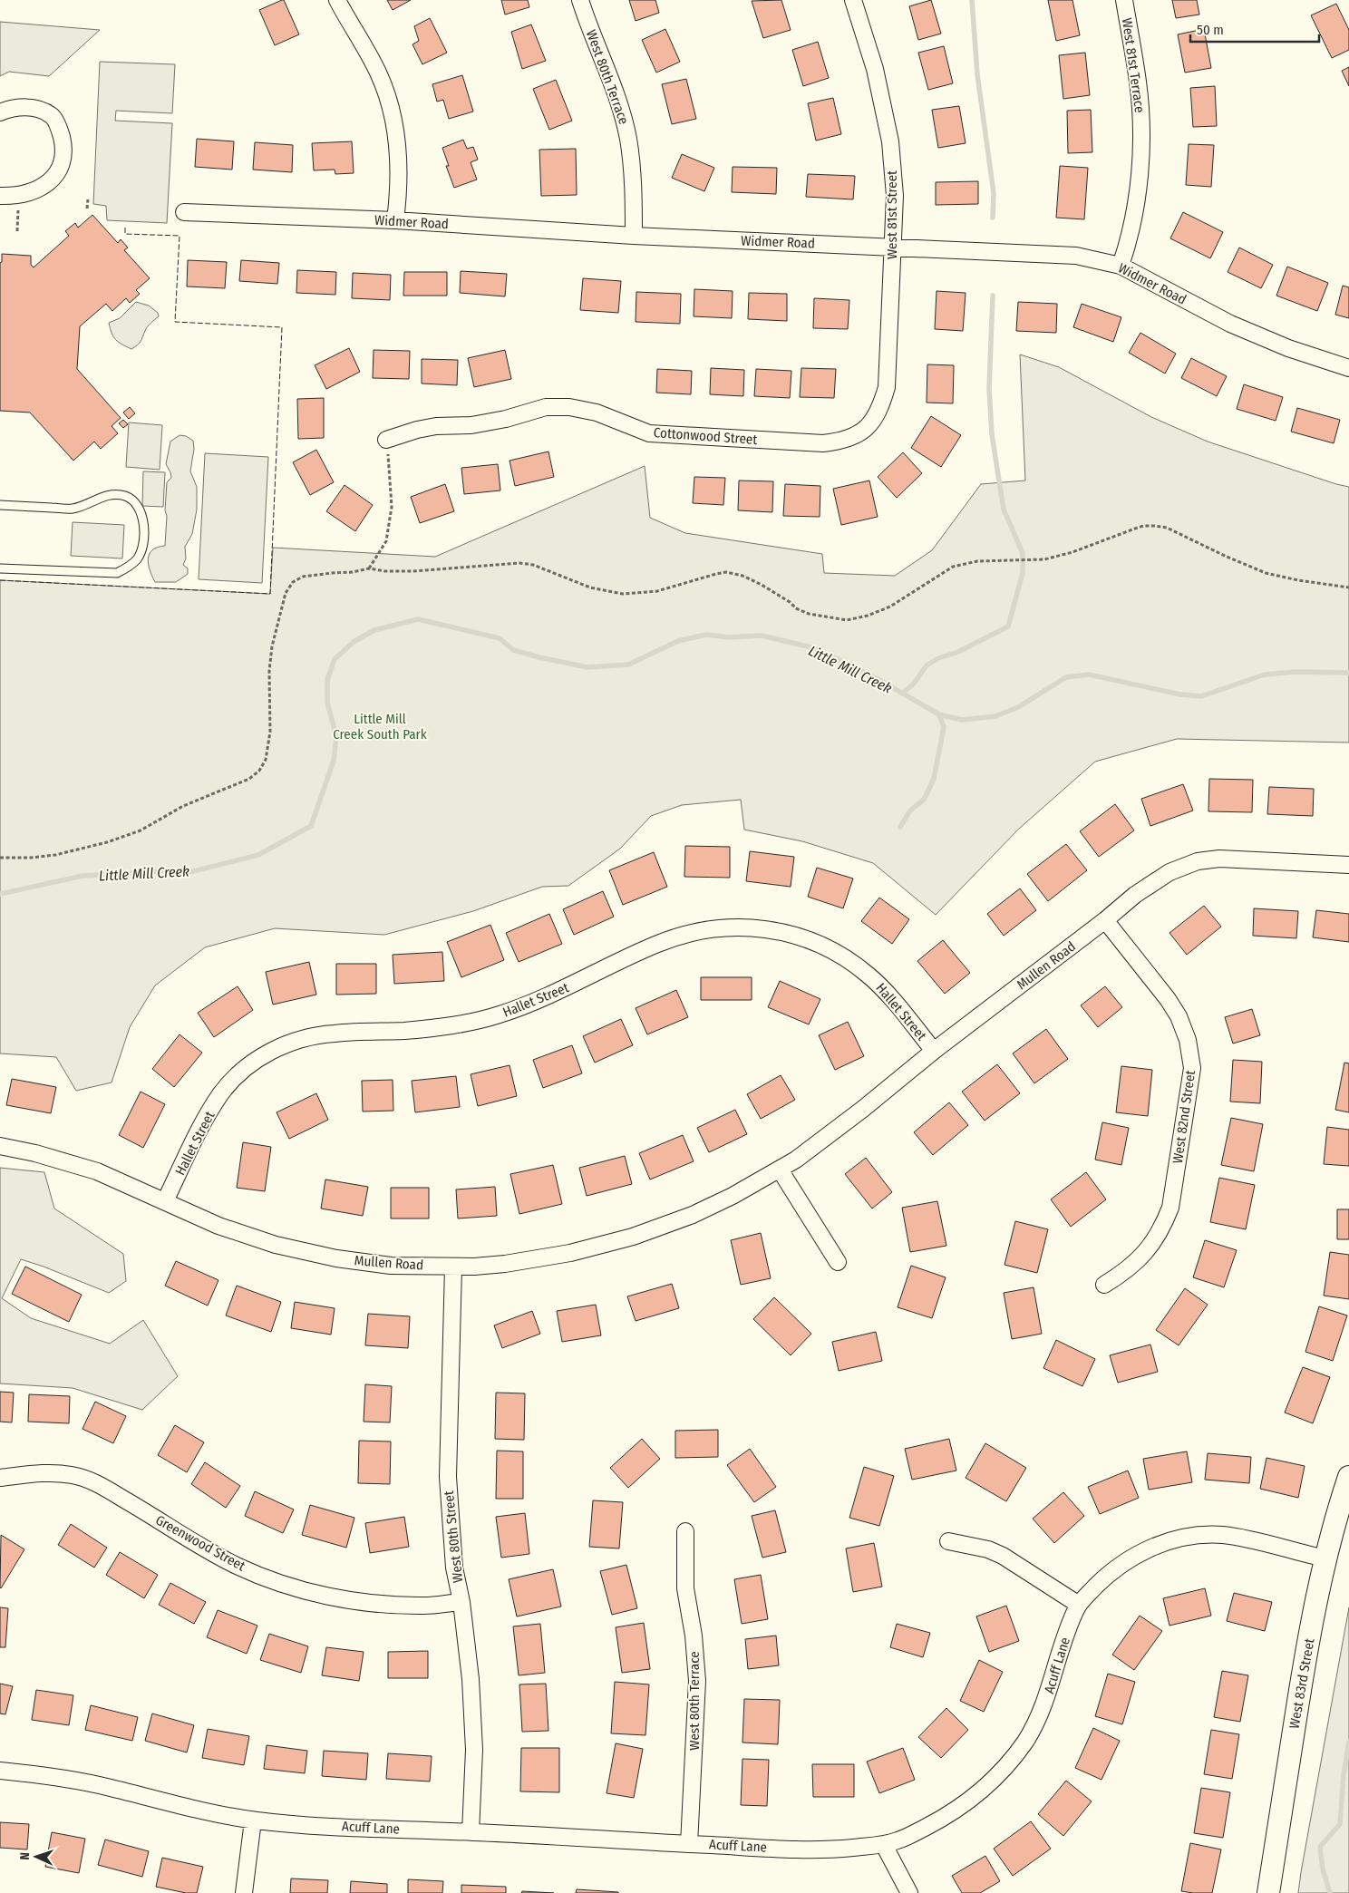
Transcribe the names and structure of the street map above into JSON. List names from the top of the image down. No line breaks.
{"streets":{"street":["West 81st Terrace","West 80th Terrace","West 81st Street","Widmer Road","Cottonwood Street","Mullen Road","Hallet Street","West 82nd Street","West 80th Street","Greenwood Street","Acuff Lane","West 83rd Street"]},"crossings":[["West 81st Terrace","Widmer Road"],["West 80th Terrace","Widmer Road"],["West 80th Terrace","Acuff Lane"],["West 81st Street","Widmer Road"],["West 81st Street","Cottonwood Street"],["Mullen Road","Hallet Street"],["Mullen Road","West 82nd Street"],["Mullen Road","West 80th Street"],["West 80th Street","Greenwood Street"],["West 80th Street","Acuff Lane"],["Acuff Lane","West 83rd Street"]],"water":["Little Mill Creek"],"parks":["Little Mill Creek South Park"],"scale_bar":"50 m","north":"left"}
